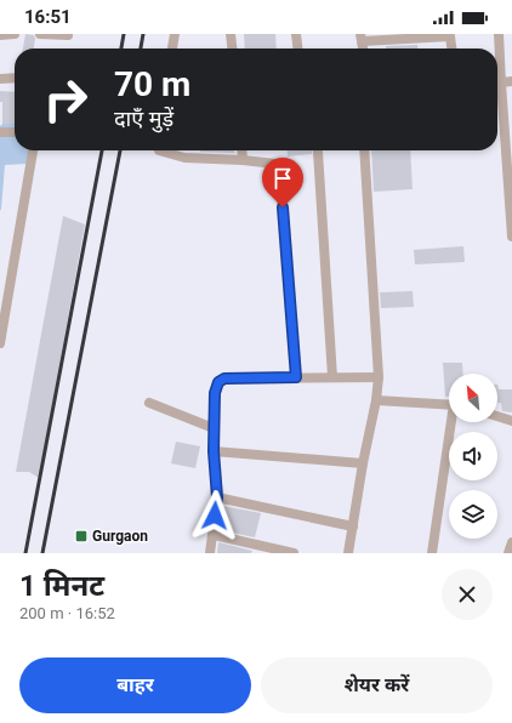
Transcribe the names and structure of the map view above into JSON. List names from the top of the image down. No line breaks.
{"places":{"transit":["Gurgaon"]},"north":"top left","page":{"status":"16:51","turn":["70 m","दाएँ मुड़ें"],"heading":["1 मिनट","200 m · 16:52"],"buttons":["बाहर","शेयर करें"]}}
